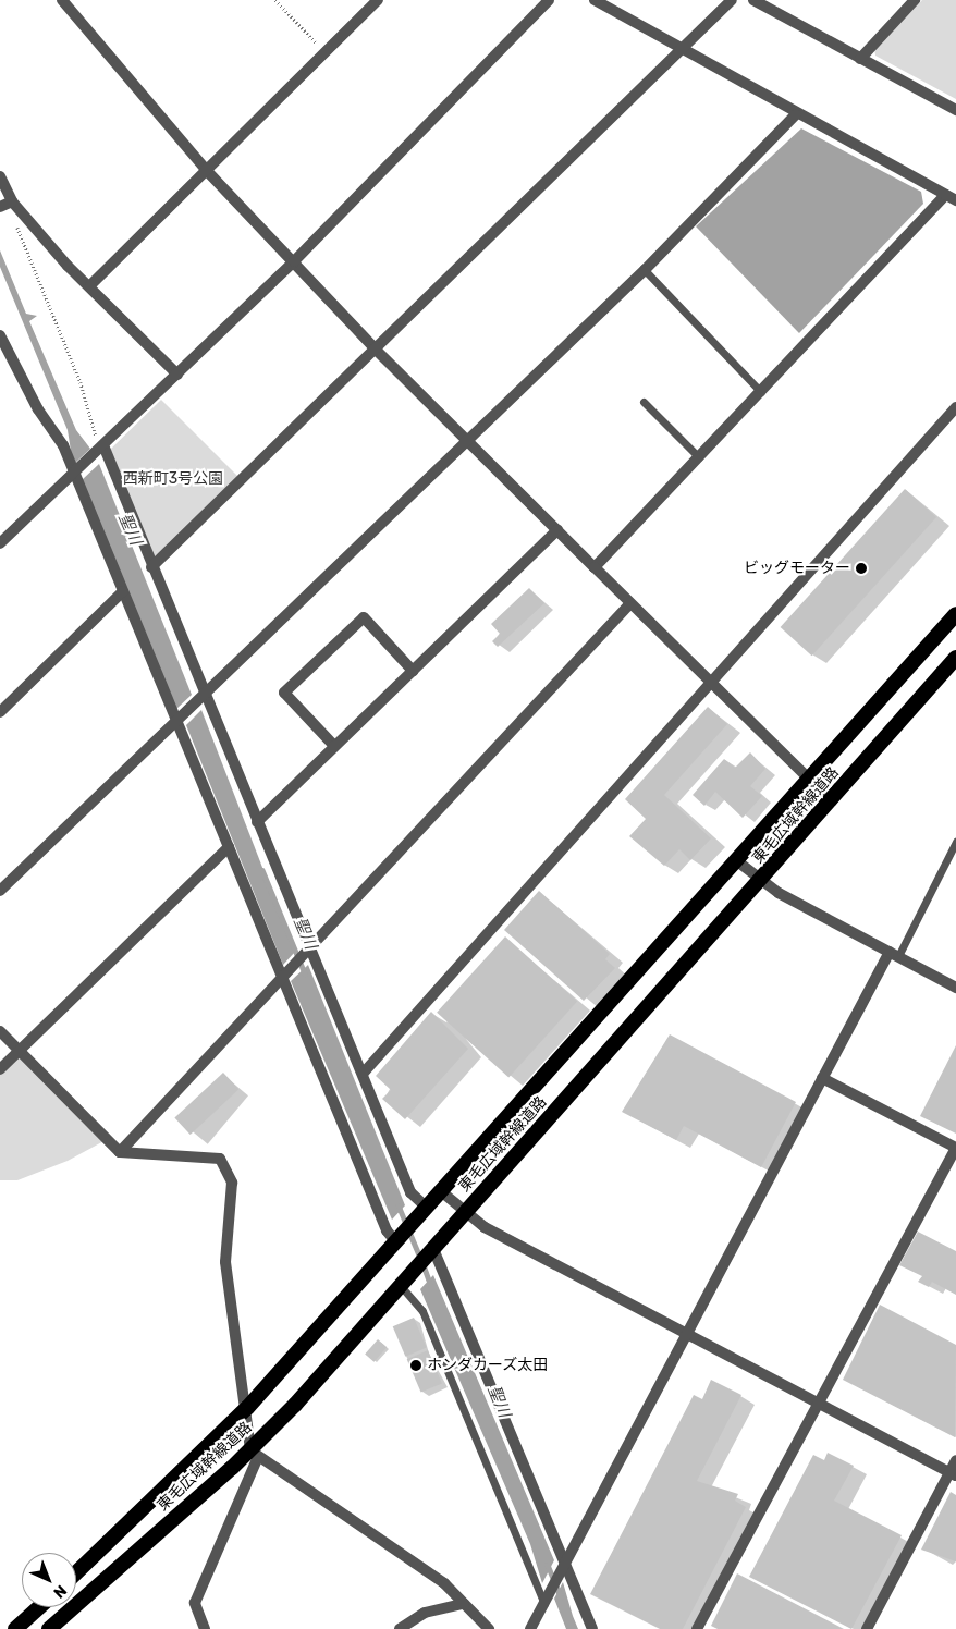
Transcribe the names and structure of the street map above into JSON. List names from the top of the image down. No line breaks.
{"streets":{"highway":["東毛広域幹線道路"]},"water":["聖川"],"parks":["西新町3号公園"],"places":["ビッグモーター","ホンダカーズ太田"],"north":"bottom right"}
